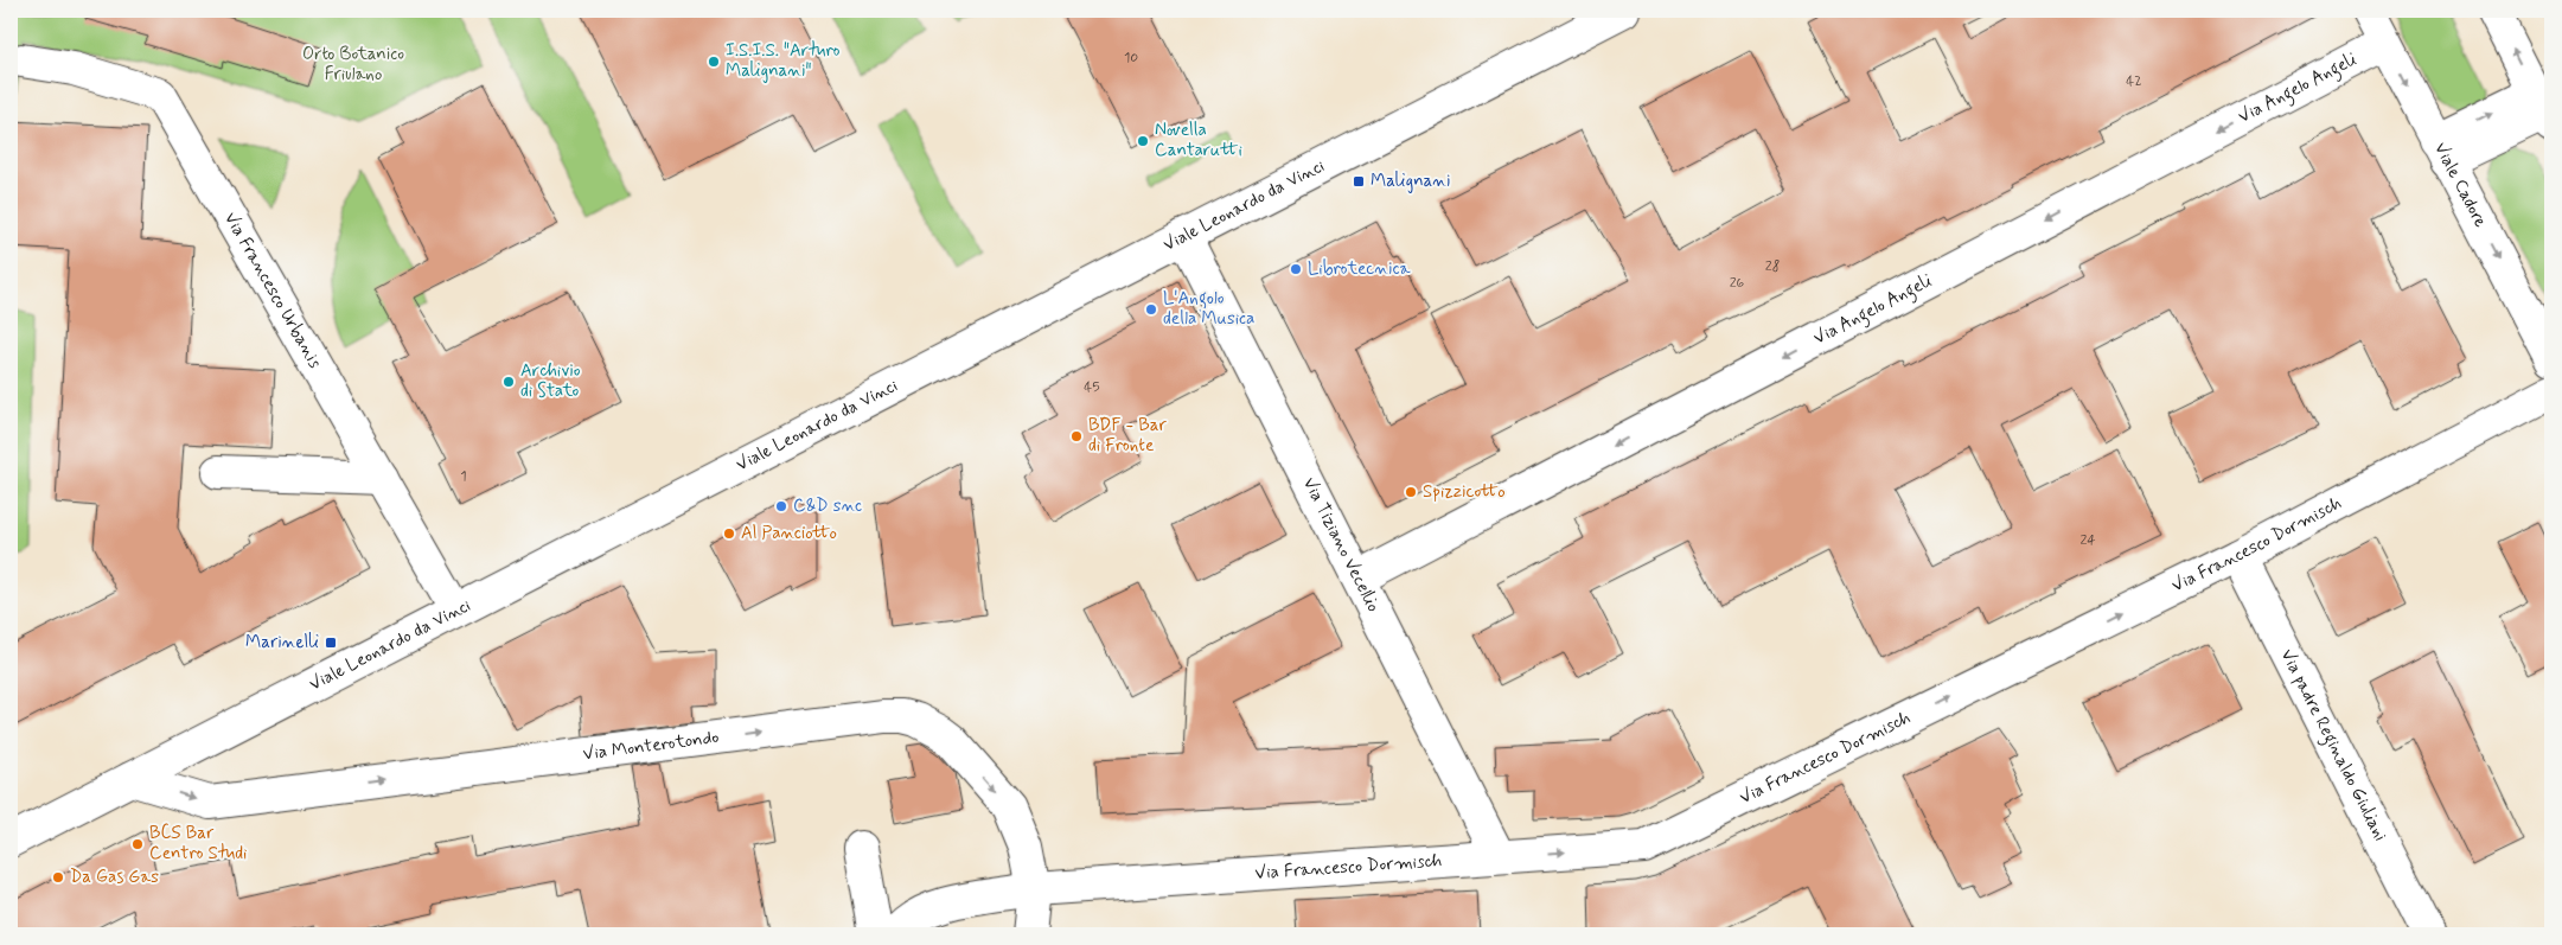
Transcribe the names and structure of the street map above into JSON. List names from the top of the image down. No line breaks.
{"streets":{"street":["Via Angelo Angeli","Viale Cadore","Viale Leonardo da Vinci","Via Francesco Urbanis","Via Tiziano Vecellio","Via Francesco Dormisch","Via Monterotondo","Via padre Reginaldo Giuliani"]},"crossings":[["Via Angelo Angeli","Viale Cadore"],["Via Angelo Angeli","Via Tiziano Vecellio"],["Viale Leonardo da Vinci","Via Francesco Urbanis"],["Viale Leonardo da Vinci","Via Tiziano Vecellio"],["Viale Leonardo da Vinci","Via Monterotondo"],["Via Tiziano Vecellio","Via Francesco Dormisch"],["Via Francesco Dormisch","Via Monterotondo"],["Via Francesco Dormisch","Via padre Reginaldo Giuliani"]],"one_way":["Via Angelo Angeli","Via Francesco Dormisch","Via Monterotondo"],"parks":["Orto Botanico Friulano"],"places":{"other":["I.S.I.S. \"Arturo Malignani\"","Novella Cantarutti","Librotecnica","L'Angolo della Musica","Archivio di Stato","BDF - Bar di Fronte","Spizzicotto","C&D snc","Al Panciotto","BCS Bar Centro Studi","Da Gas Gas"],"transit":["Malignani","Marinelli"]},"house_numbers":["10","42","28","26","45","1","24"]}
